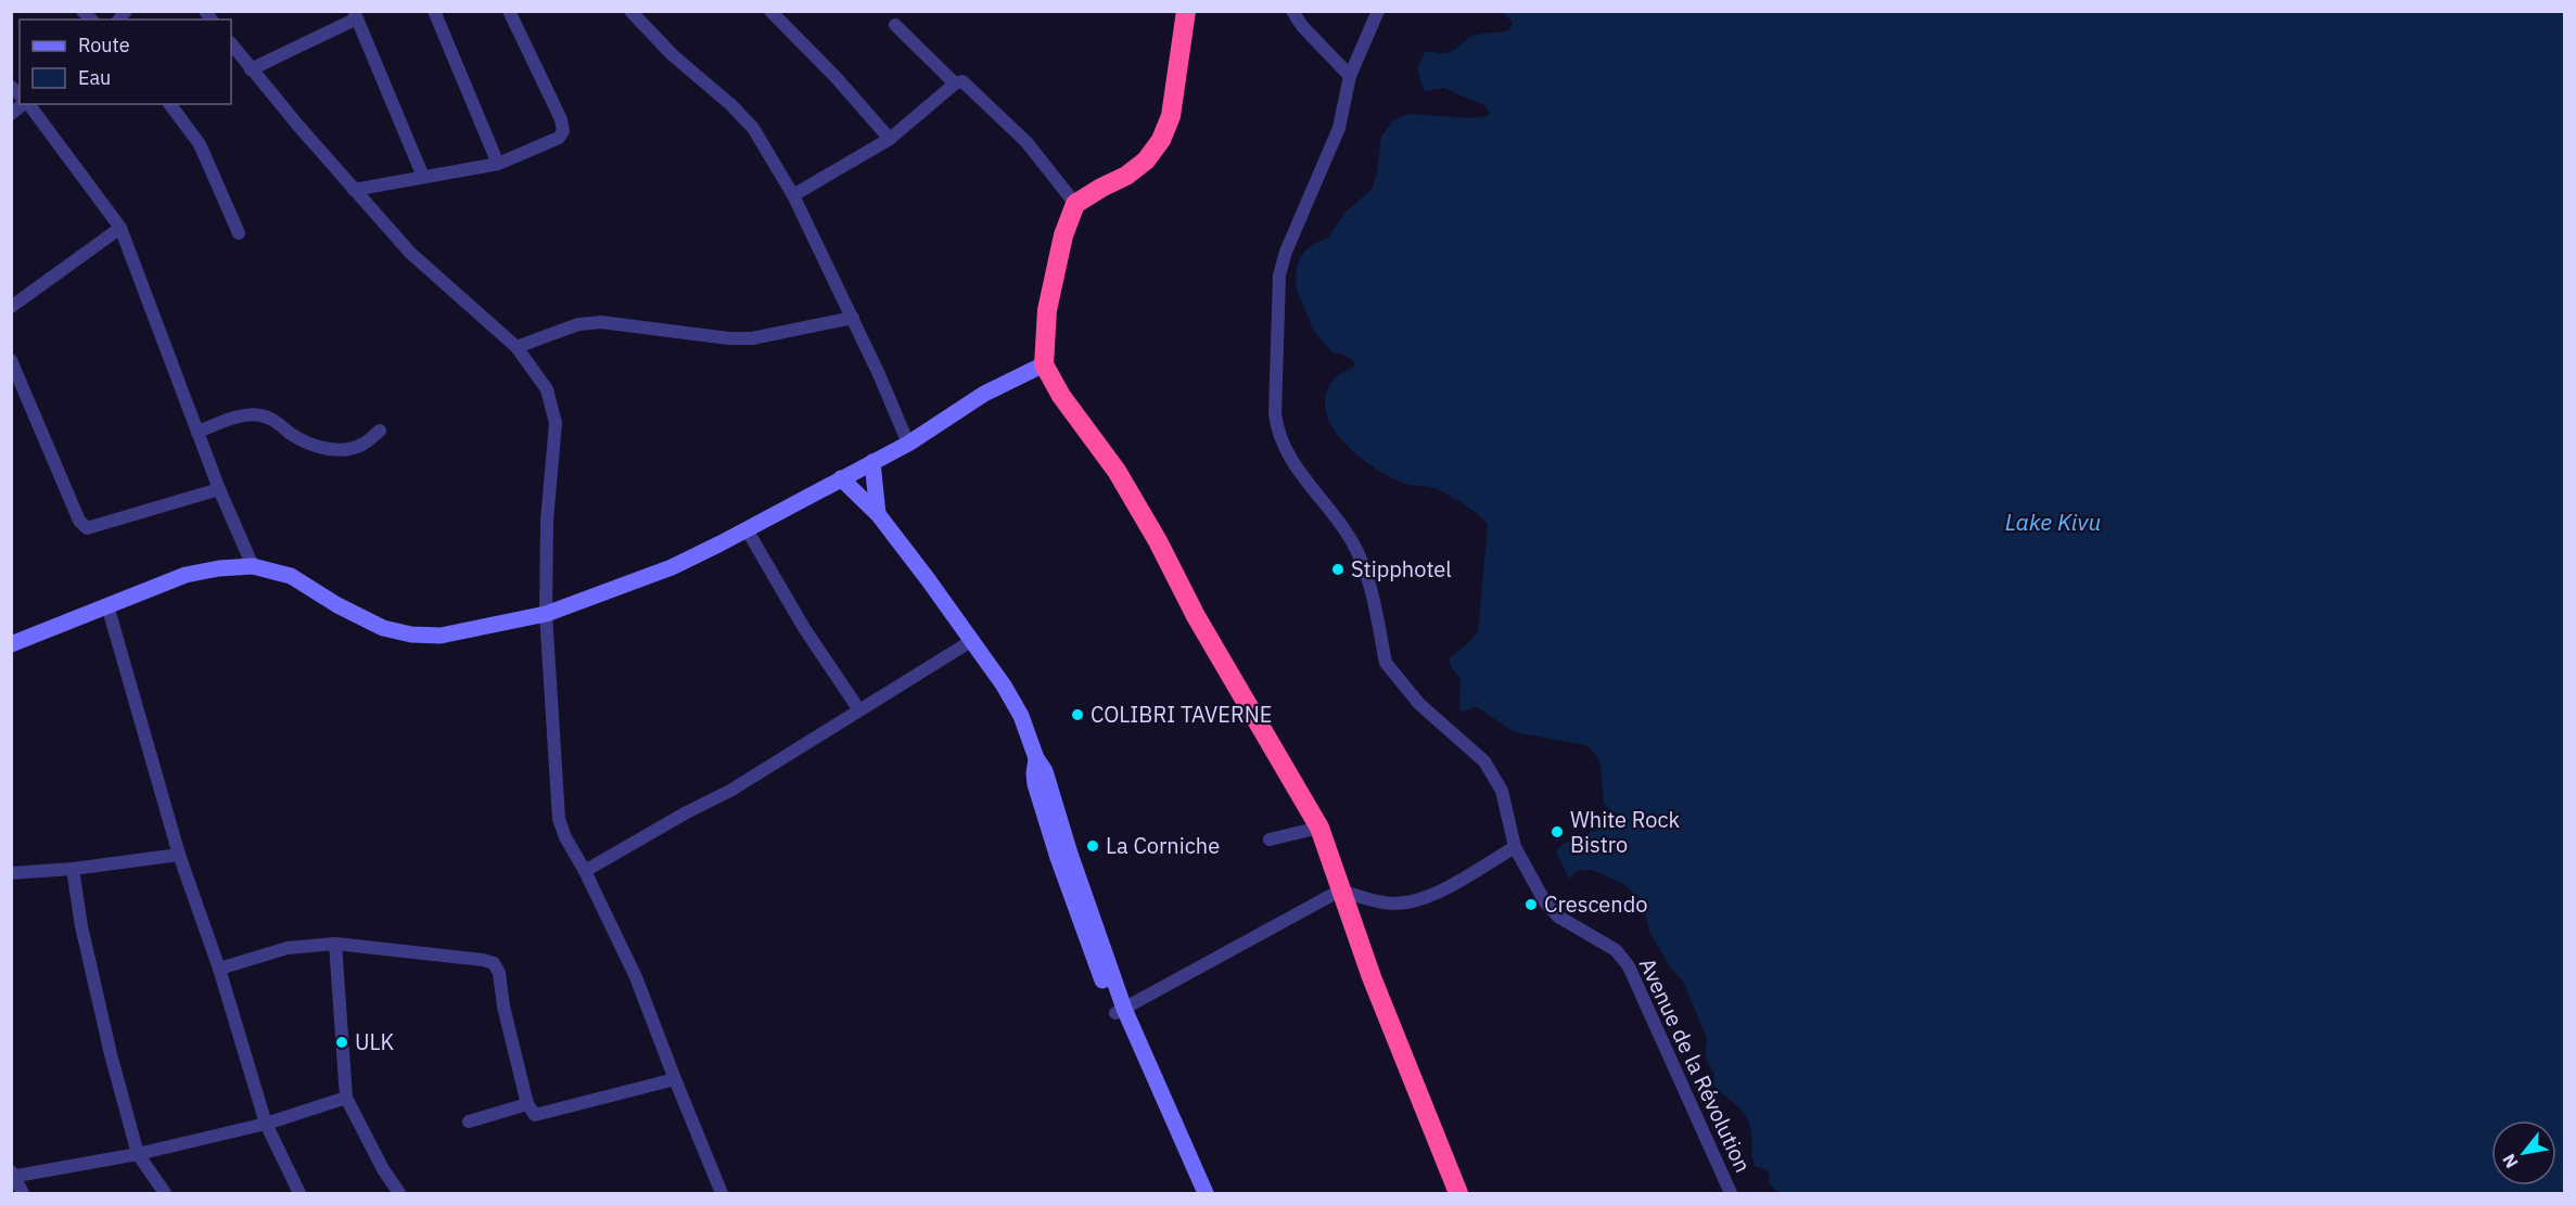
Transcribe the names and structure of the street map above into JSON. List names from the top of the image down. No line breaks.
{"streets":{"street":["Avenue de la Révolution"]},"water":["Lake Kivu"],"places":["Stipphotel","COLIBRI TAVERNE","White Rock Bistro","La Corniche","Crescendo","ULK"],"legend":["Route","Eau"],"north":"bottom left"}
